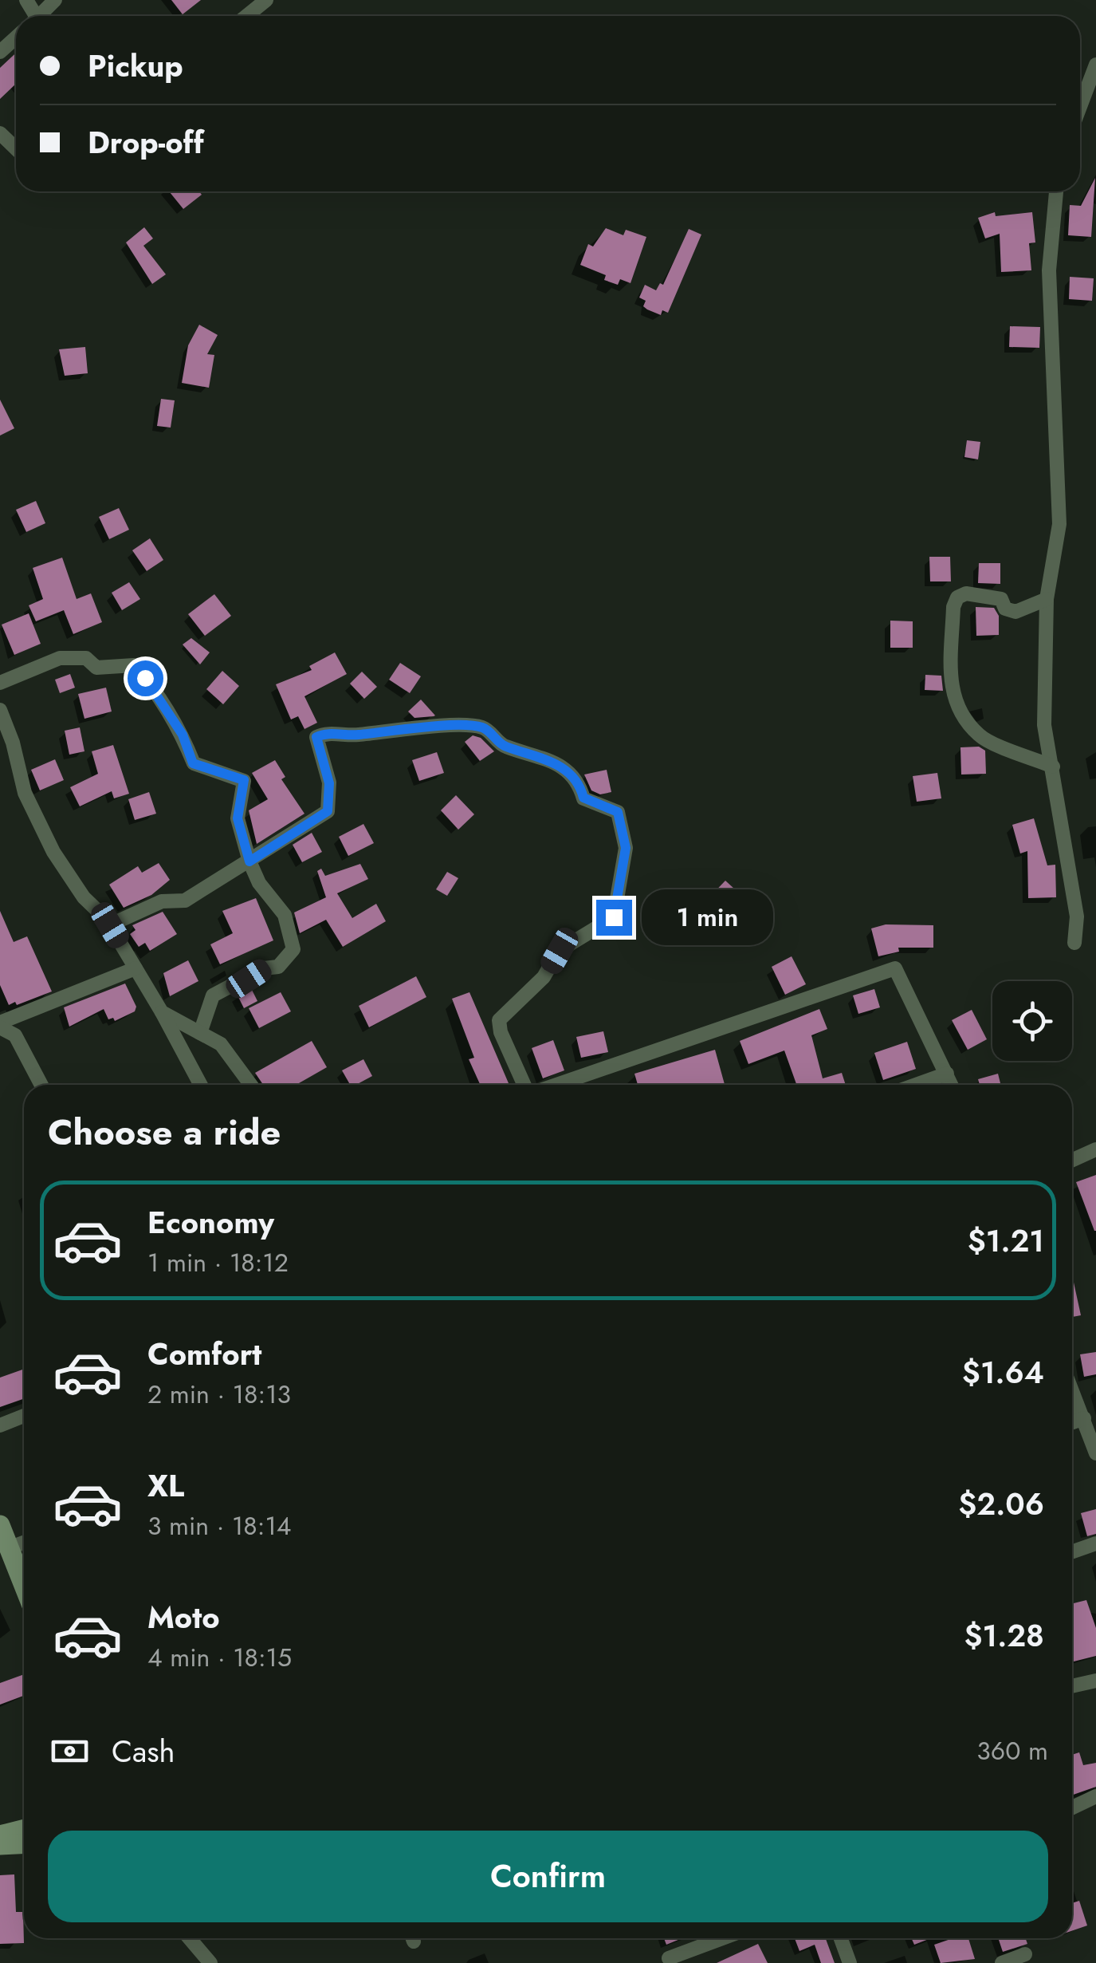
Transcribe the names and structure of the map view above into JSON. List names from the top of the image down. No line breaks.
{"page":{"banner":["Pickup","Drop-off"],"bubble":"1 min","heading":"Choose a ride","list":[{"name":"Economy","note":"1 min · 18:12","value":"$1.21"},{"name":"Comfort","note":"2 min · 18:13","value":"$1.64"},{"name":"XL","note":"3 min · 18:14","value":"$2.06"},{"name":"Moto","note":"4 min · 18:15","value":"$1.28"}],"pay":["Cash","360 m"],"buttons":"Confirm"}}
